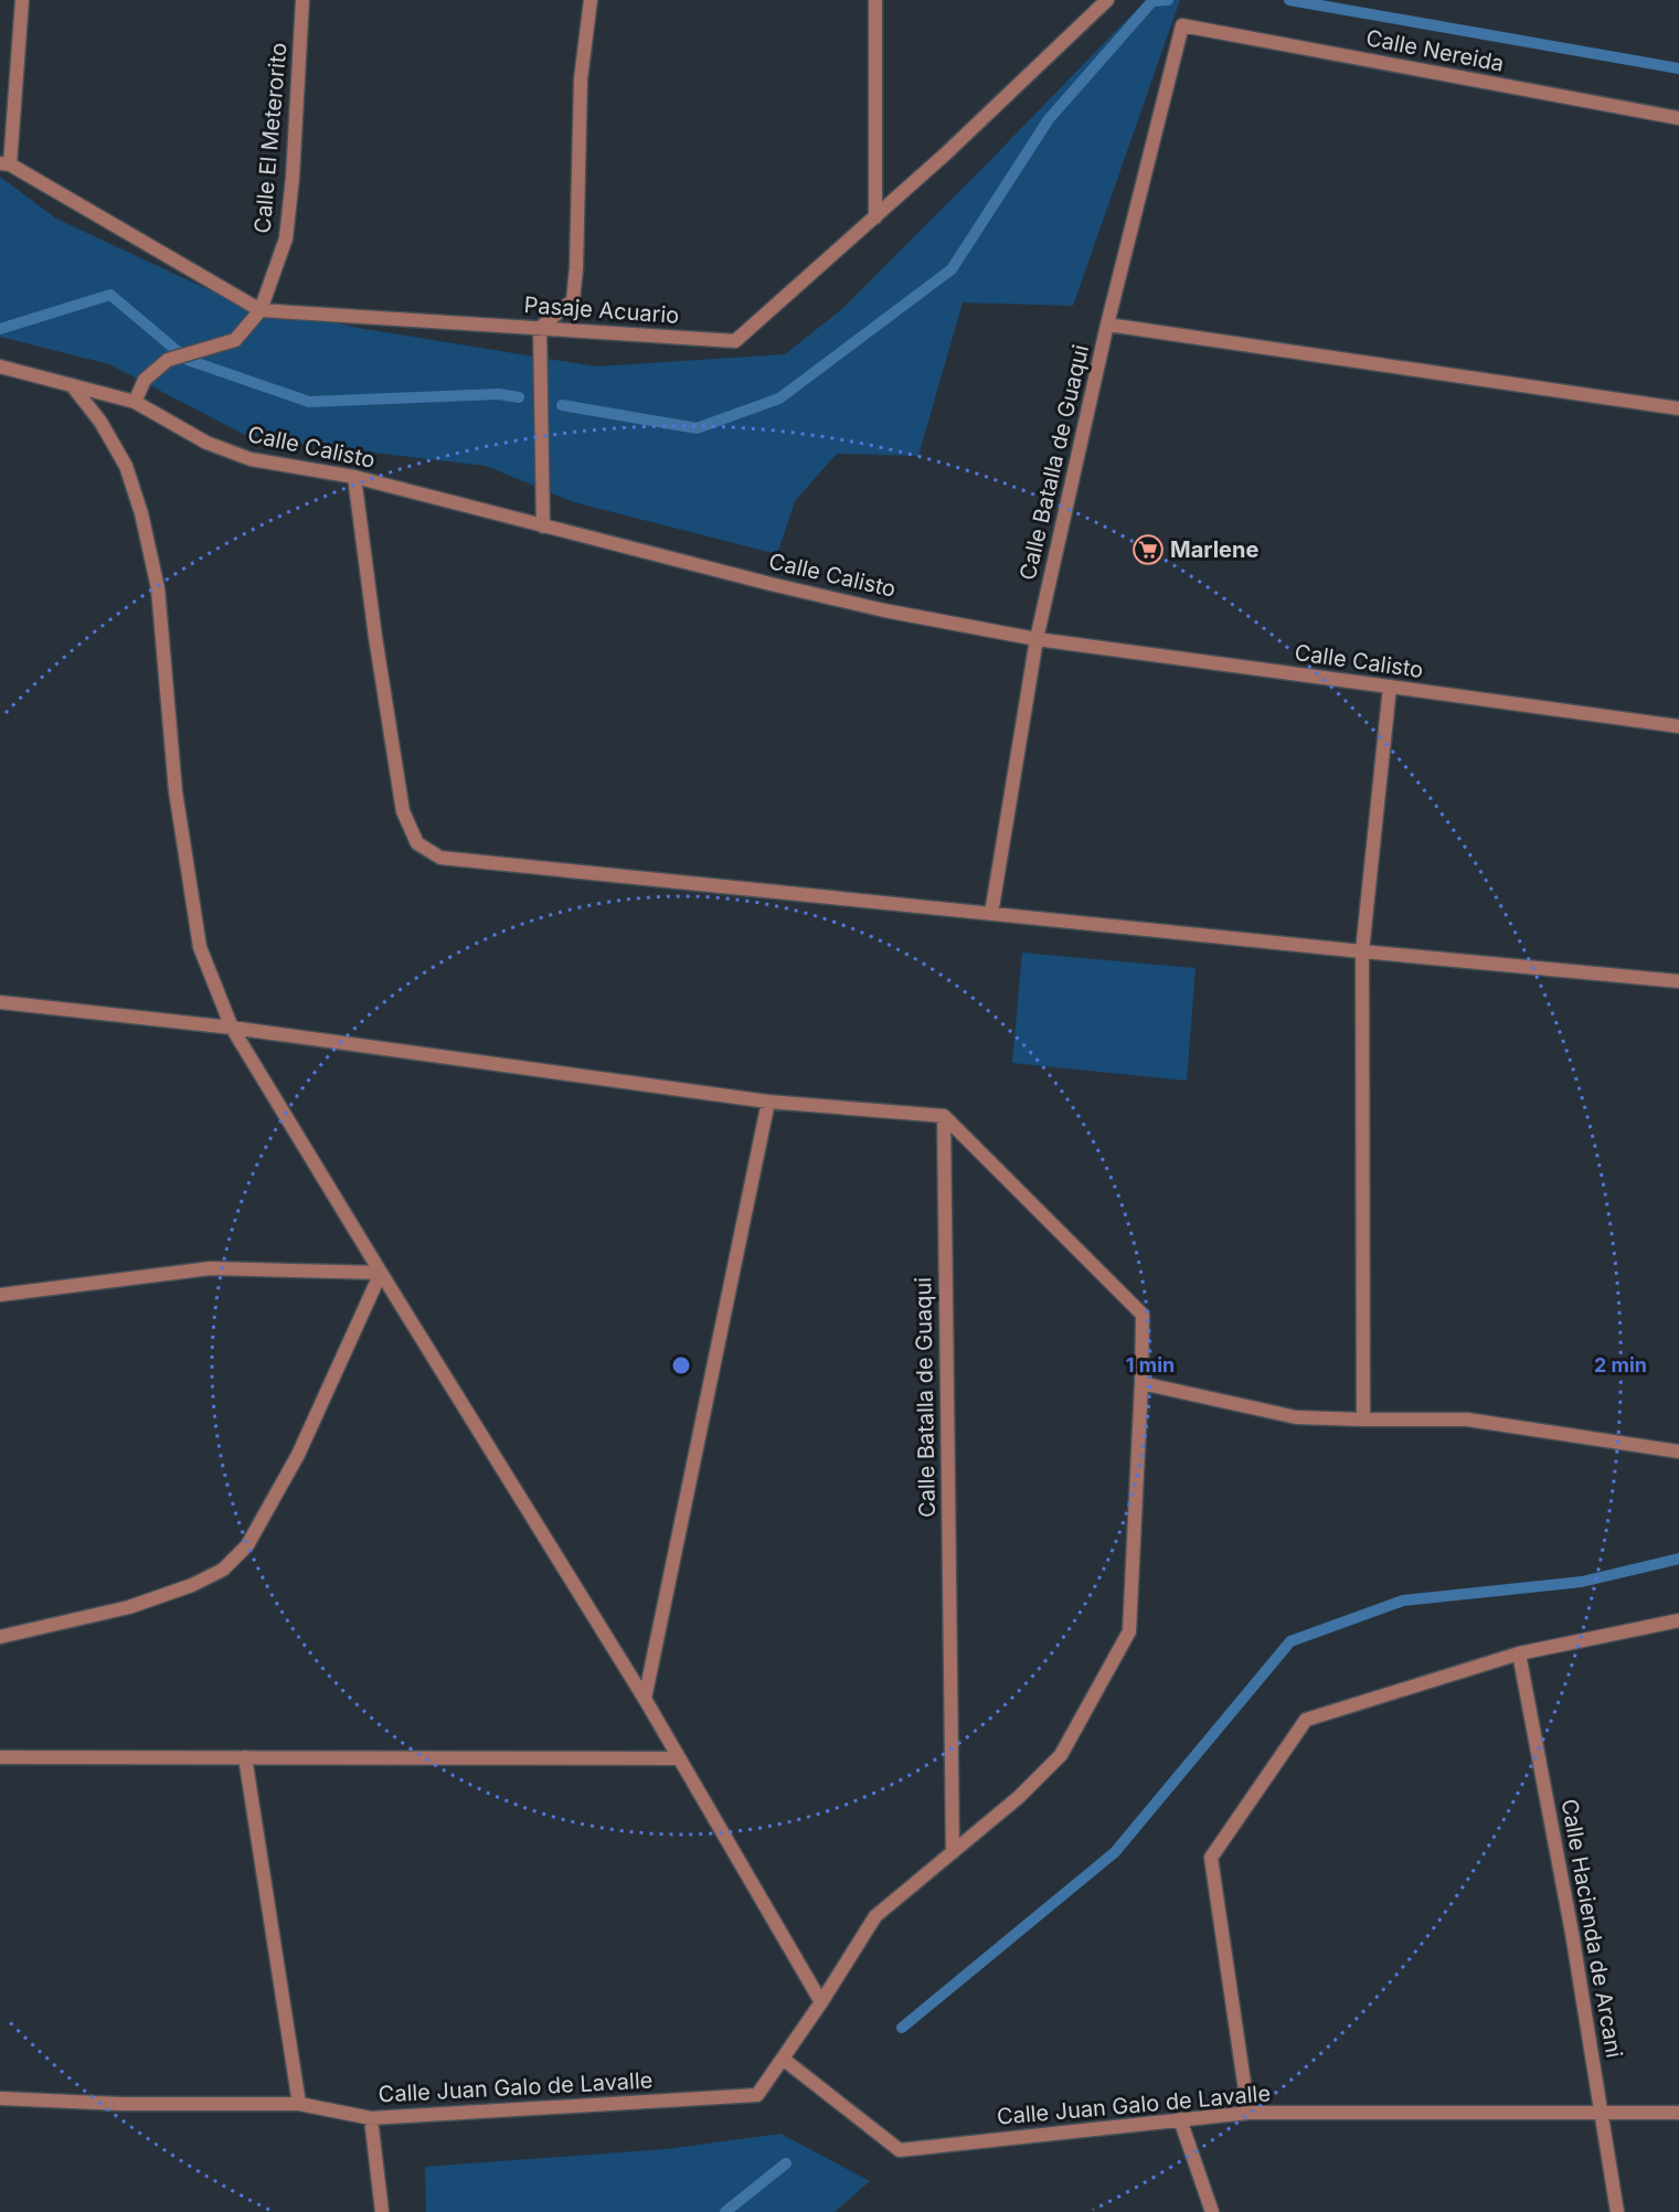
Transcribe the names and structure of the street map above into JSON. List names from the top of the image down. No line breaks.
{"streets":{"street":["Calle Nereida","Calle El Meterorito","Pasaje Acuario","Calle Calisto","Calle Batalla de Guaqui","Calle Hacienda de Arcani","Calle Juan Galo de Lavalle"]},"crossings":[["Calle Nereida","Calle Batalla de Guaqui"],["Calle El Meterorito","Pasaje Acuario"],["Calle El Meterorito","Calle Calisto"],["Calle Calisto","Calle Batalla de Guaqui"],["Calle Hacienda de Arcani","Calle Juan Galo de Lavalle"]],"places":{"supermarket":["Marlene"]},"rings":["1 min","2 min"]}
